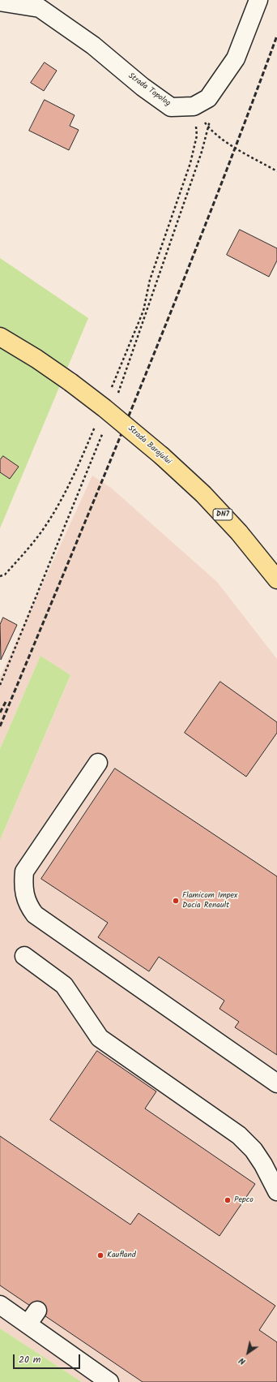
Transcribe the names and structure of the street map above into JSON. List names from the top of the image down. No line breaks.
{"streets":{"highway":["Strada Barajului","DN7"],"street":["Strada Topolog"]},"places":["Flamicom Impex Dacia Renault","Pepco","Kaufland"],"scale_bar":"20 m","north":"bottom left"}
